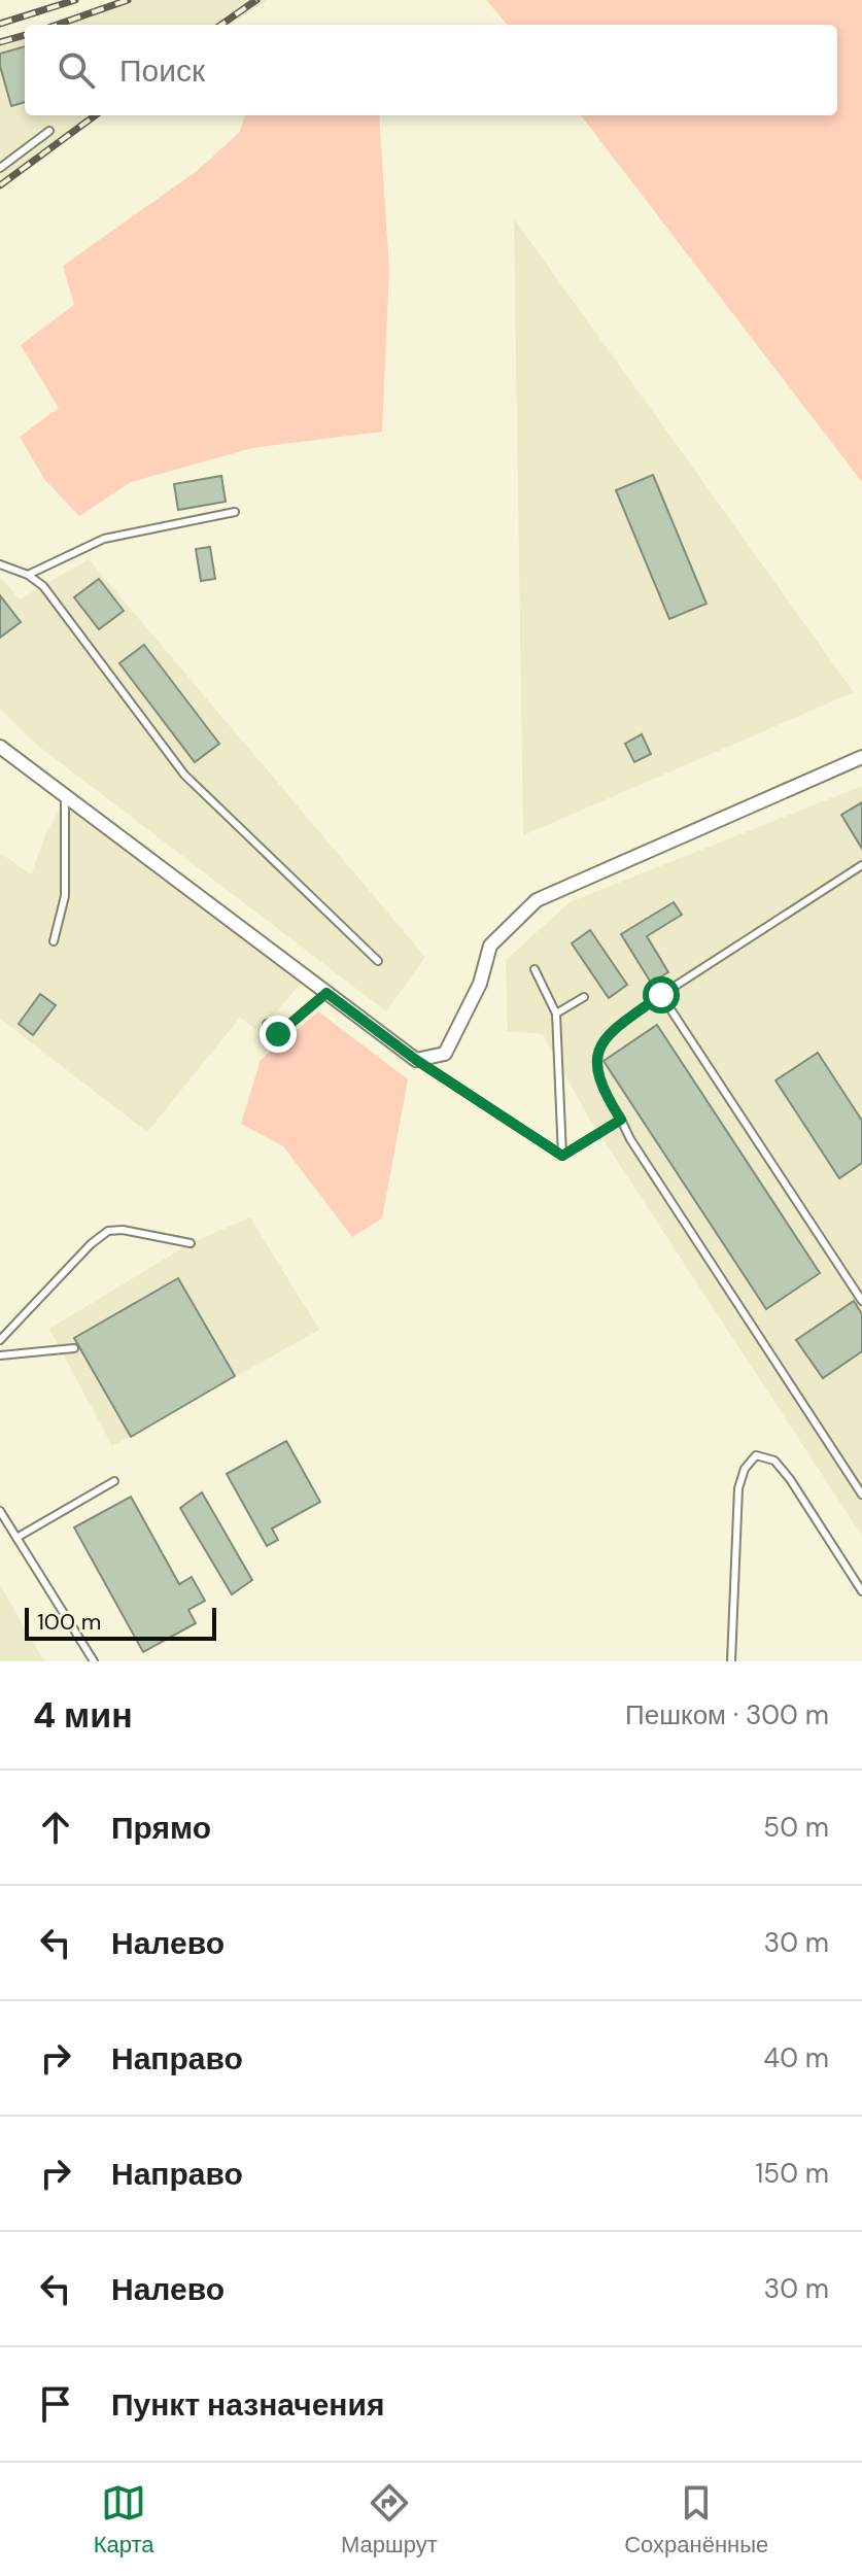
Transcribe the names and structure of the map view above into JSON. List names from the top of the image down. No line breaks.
{"scale_bar":"100 m","page":{"search":"Поиск","scale":"100 m","heading":["4 мин","Пешком · 300 m"],"list":[["Прямо","50 m"],["Налево","30 m"],["Направо","40 m"],["Направо","150 m"],["Налево","30 m"],"Пункт назначения"],"nav":["Карта","Маршрут","Сохранённые"]}}
